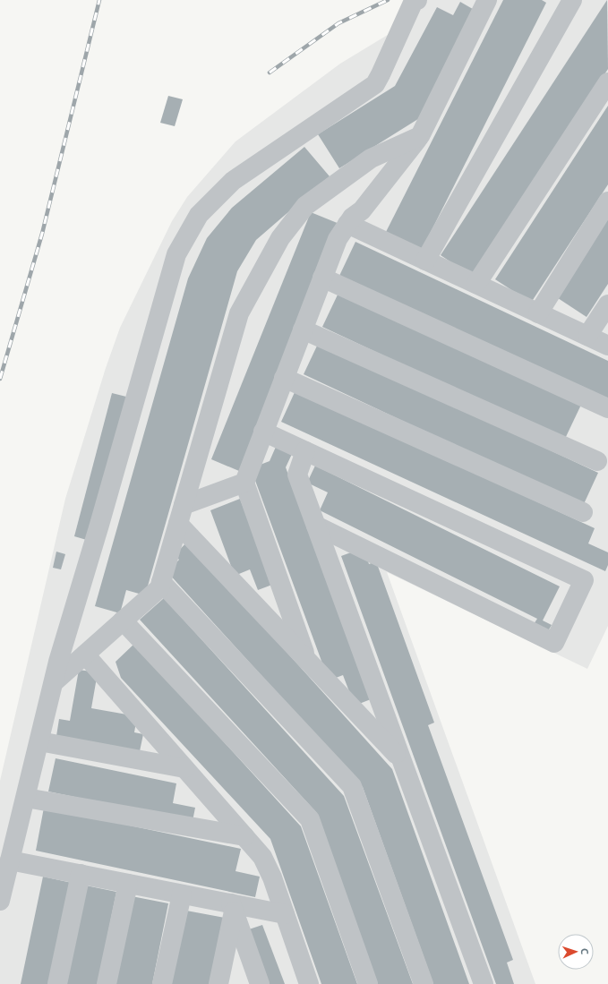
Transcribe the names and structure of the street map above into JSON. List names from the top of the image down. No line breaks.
{"north":"right"}
